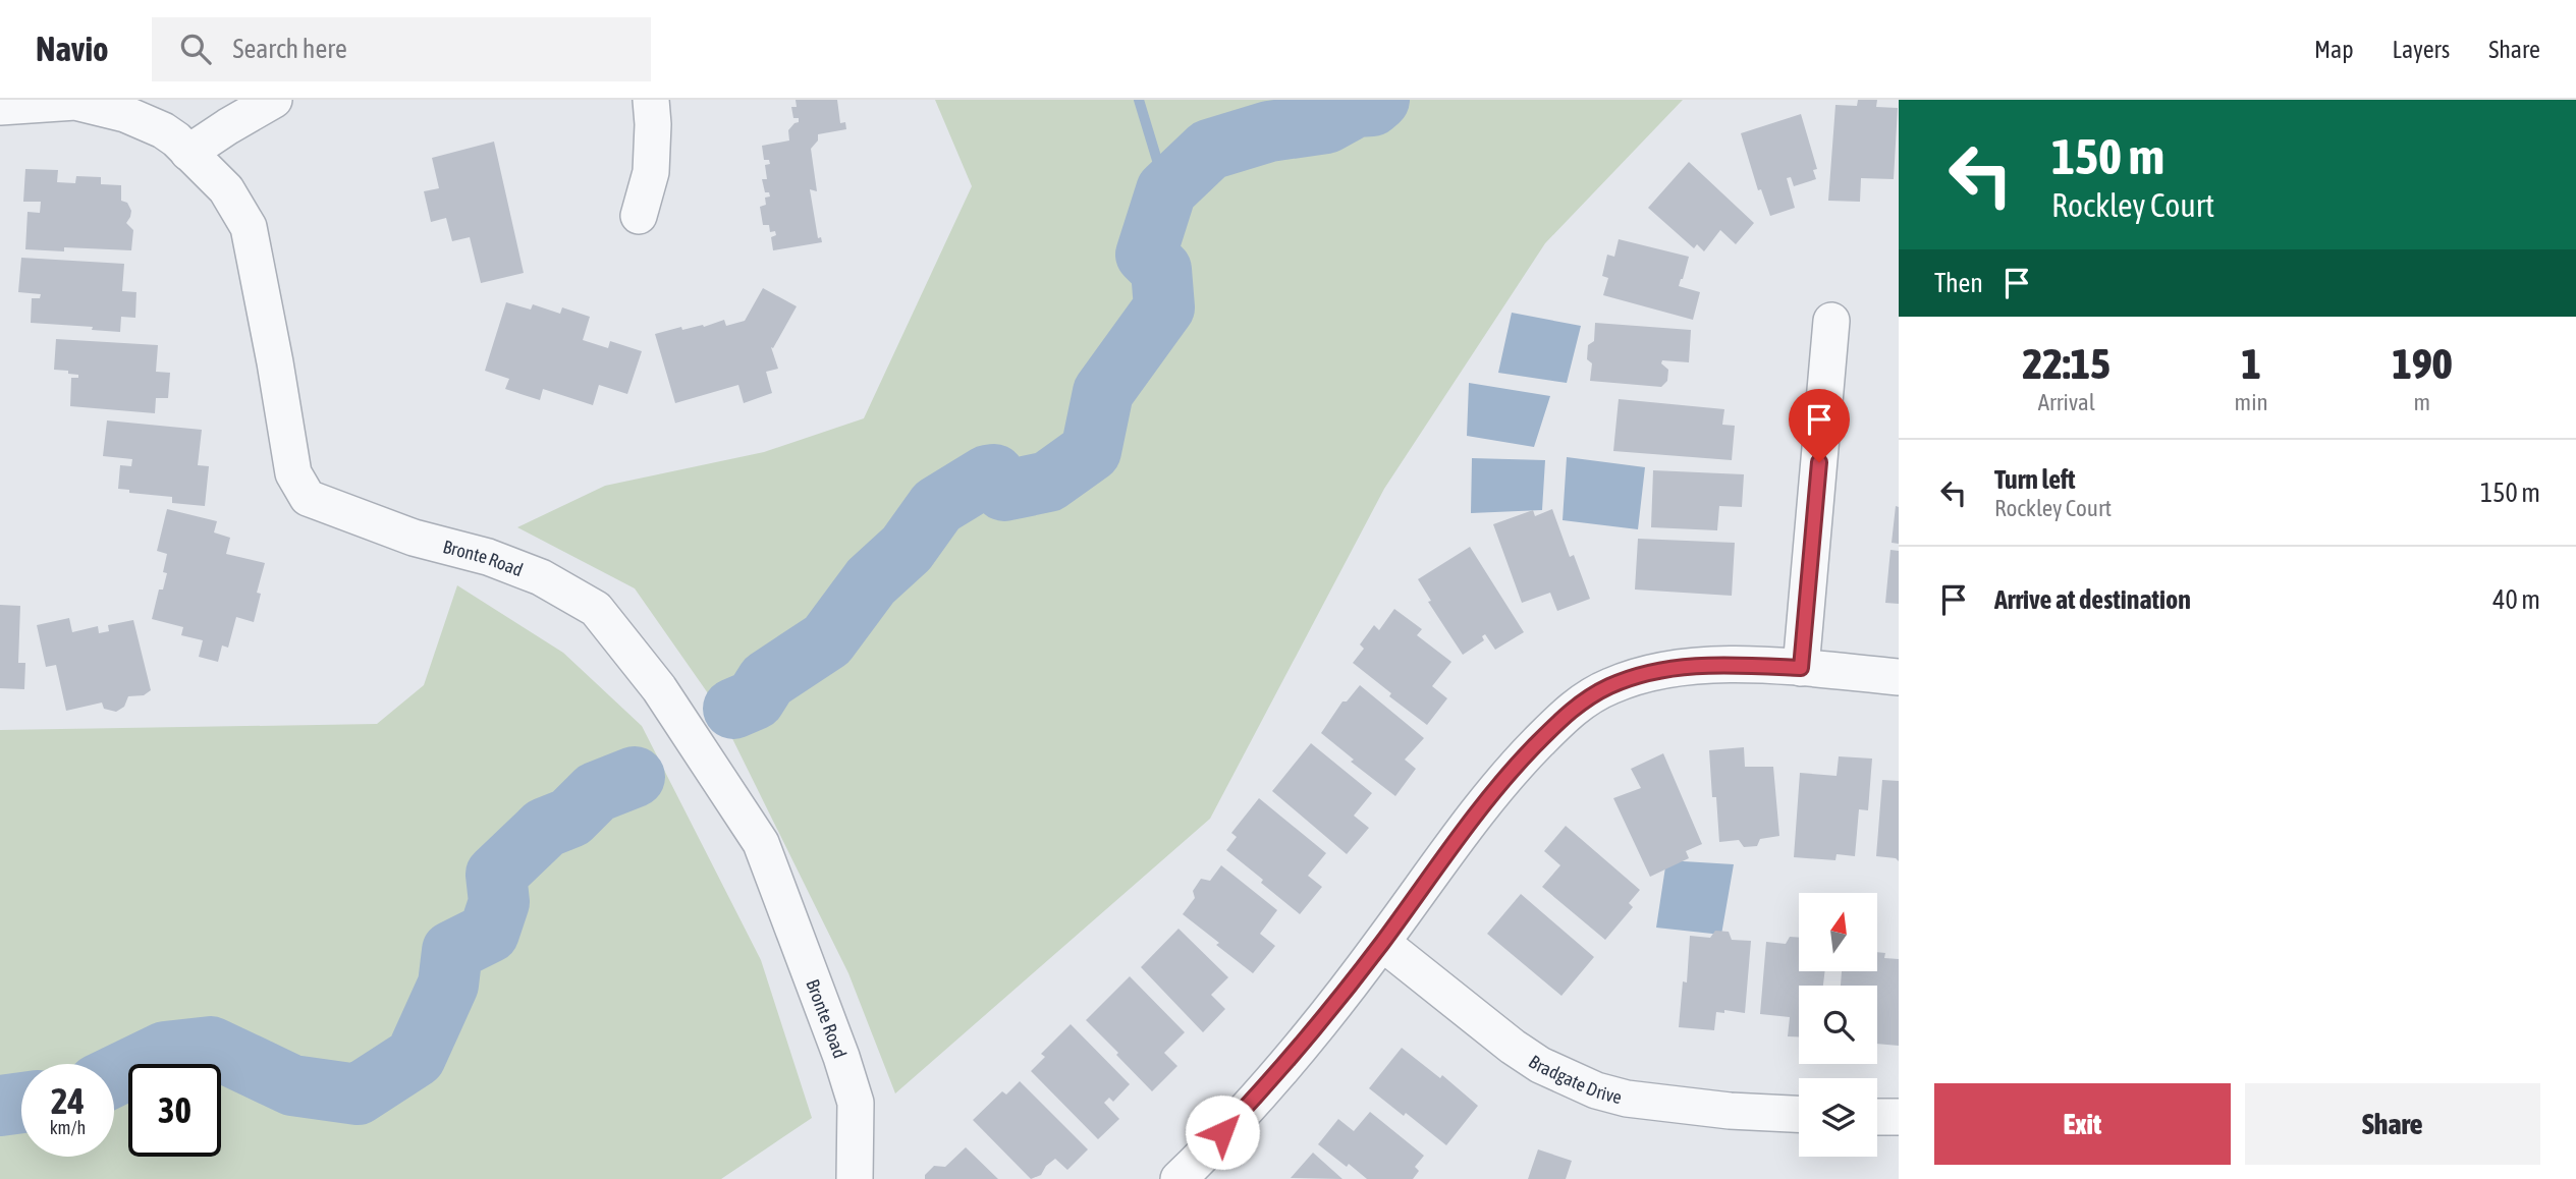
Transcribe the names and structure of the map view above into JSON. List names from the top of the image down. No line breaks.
{"streets":{"street":["Bronte Road","Bradgate Drive"]},"north":"top","page":{"header":"Navio","search":"Search here","nav":["Map","Layers","Share"],"turn":["150 m","Rockley Court"],"then":"Then","eta":["22:15","Arrival","1","min","190","m"],"list":[{"name":"Turn left","note":"Rockley Court","value":"150 m"},{"name":"Arrive at destination","value":"40 m"}],"speed":"24 km/h","limit":"30","buttons":["Exit","Share"]}}
